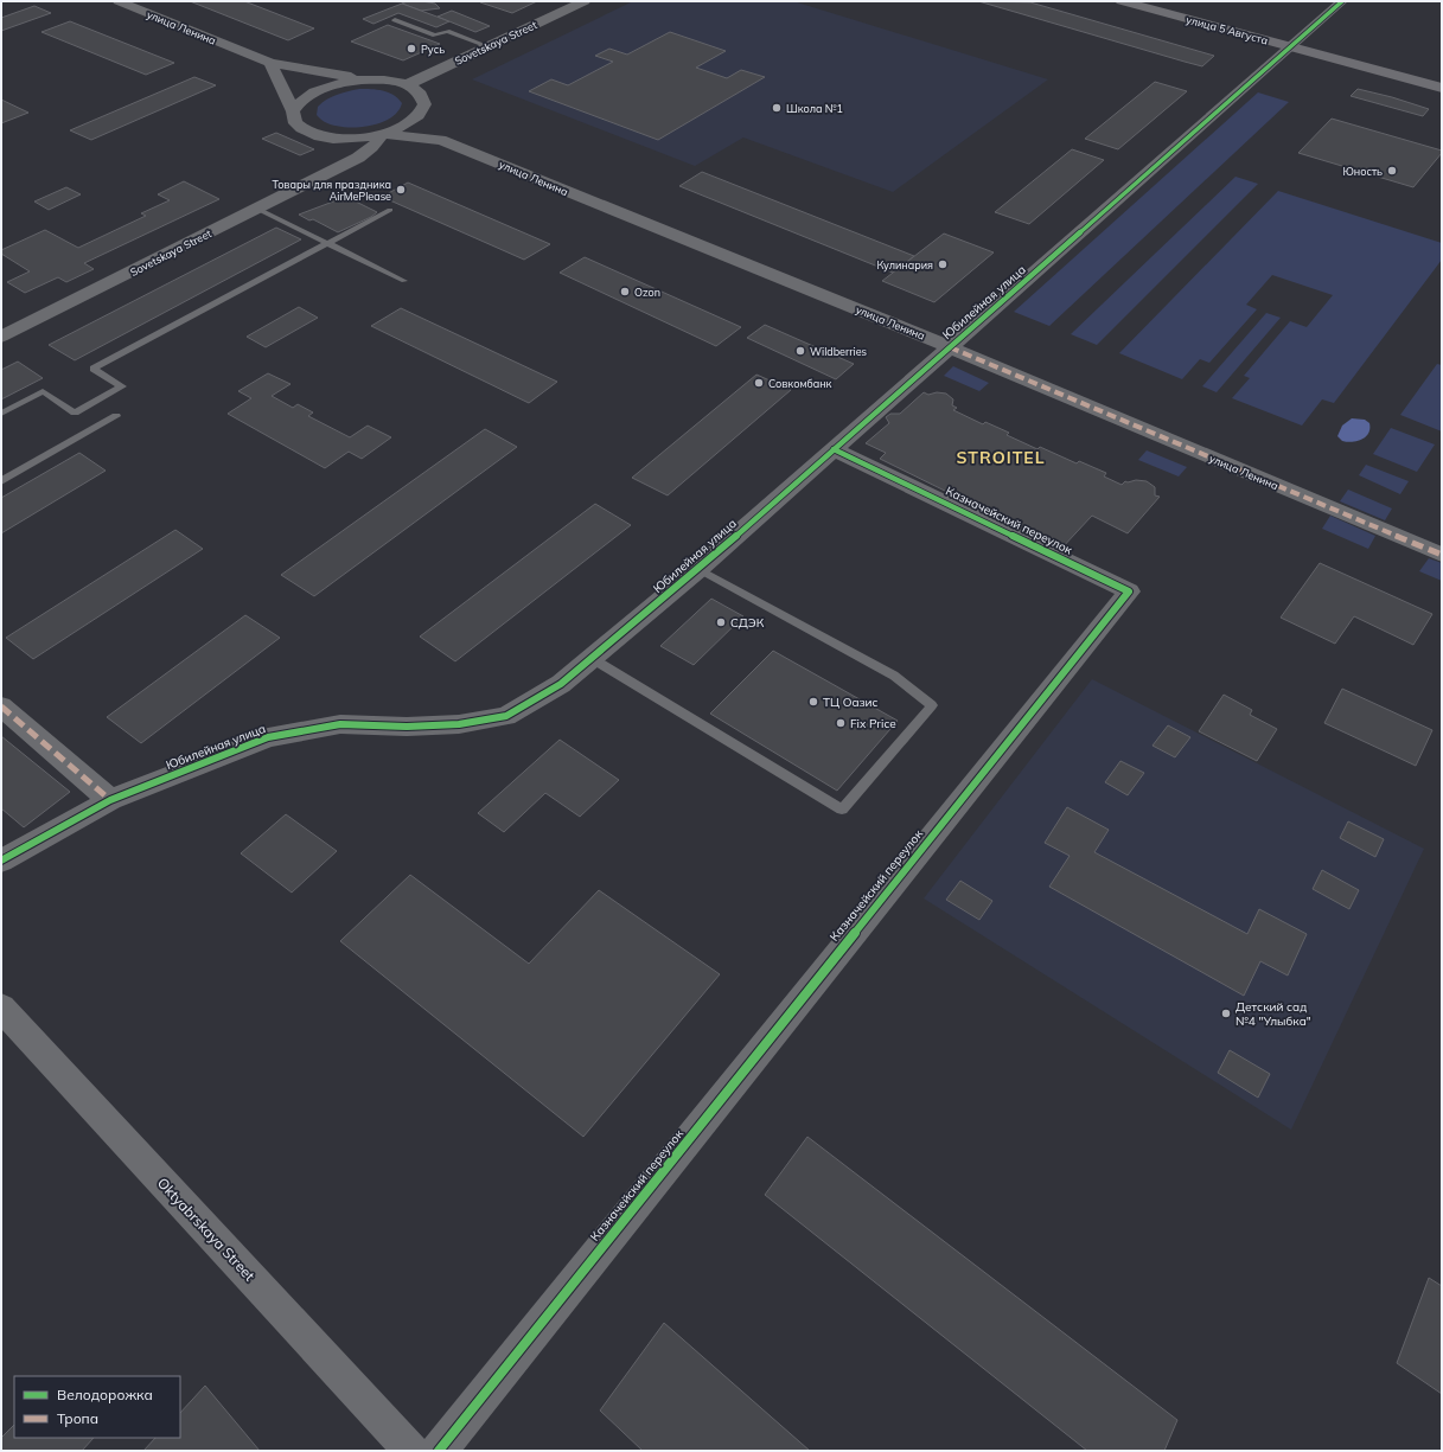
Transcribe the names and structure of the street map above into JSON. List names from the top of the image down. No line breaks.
{"streets":{"street":["улица Ленина","улица 5 Августа","Sovetskaya Street","Юбилейная улица","Казначейский переулок","Oktyabrskaya Street"]},"crossings":[["улица Ленина","Юбилейная улица"],["улица 5 Августа","Юбилейная улица"],["Юбилейная улица","Казначейский переулок"]],"districts":["STROITEL"],"places":["Русь","Школа №1","Юность","Товары для праздника AirMePlease","Кулинария","Ozon","Wildberries","Совкомбанк","СДЭК","ТЦ Оазис","Fix Price","Детский сад №4 \"Улыбка\""],"legend":["Велодорожка","Тропа"]}
